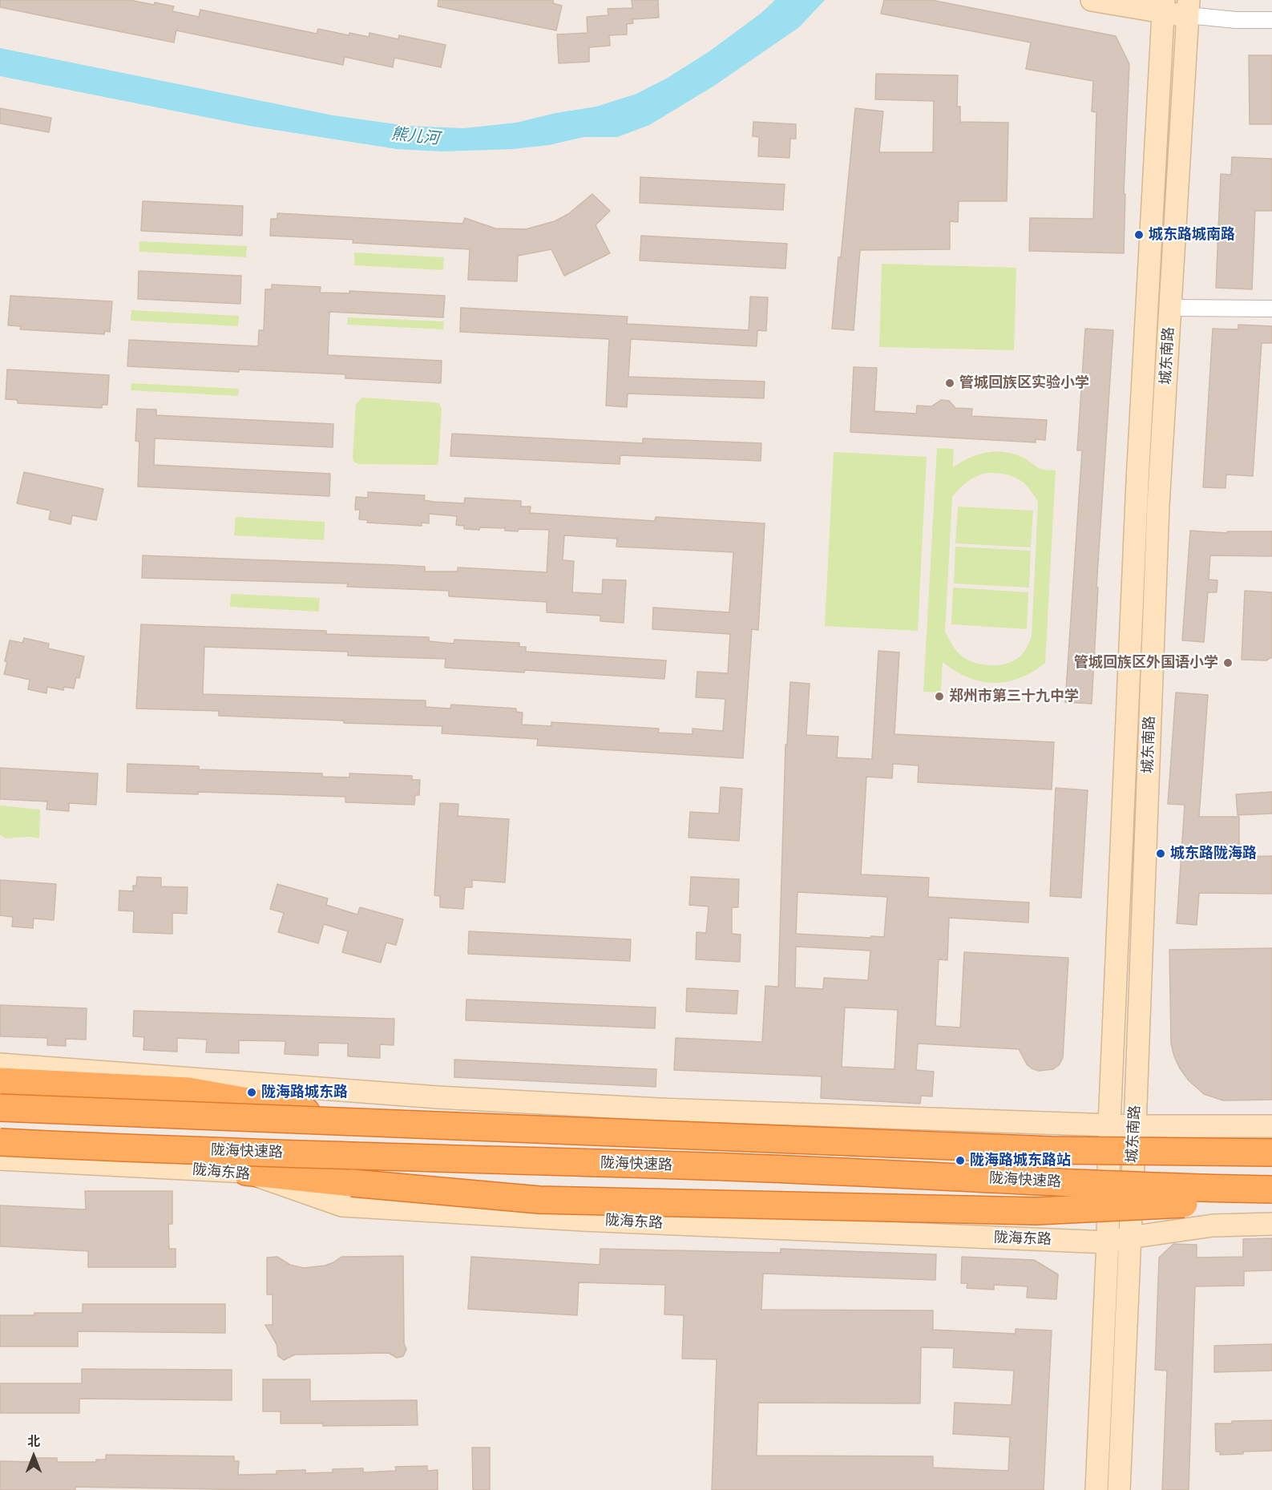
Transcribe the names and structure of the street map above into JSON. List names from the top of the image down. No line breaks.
{"streets":{"highway":["陇海快速路"],"main road":["城东南路","陇海东路"]},"crossings":[["城东南路","陇海东路"]],"water":["熊儿河"],"places":["城东路城南路","管城回族区实验小学","管城回族区外国语小学","郑州市第三十九中学","城东路陇海路","陇海路城东路","陇海路城东路站"],"north":"top"}
